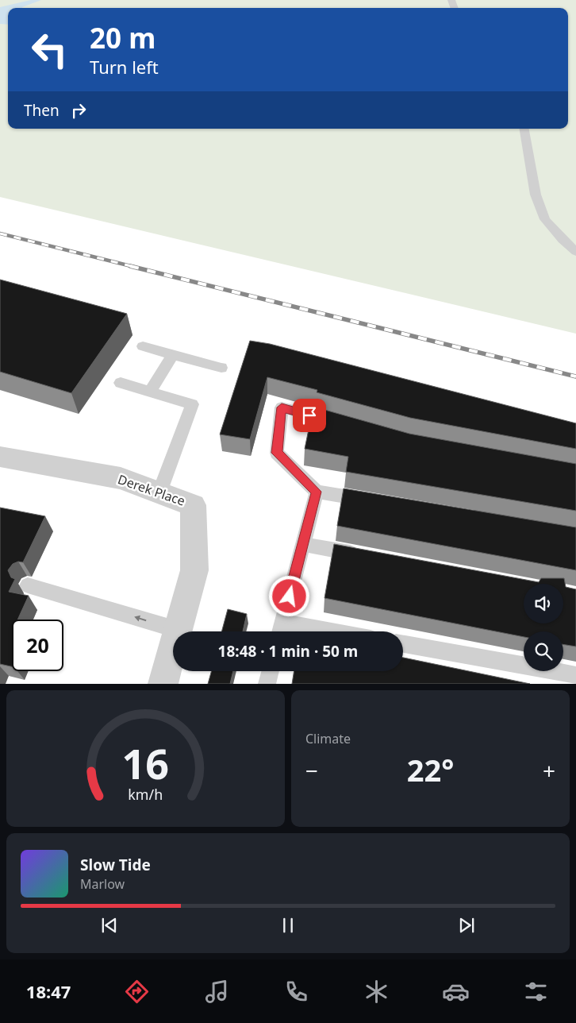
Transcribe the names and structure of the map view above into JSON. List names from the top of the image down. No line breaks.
{"streets":{"street":["Derek Place"]},"page":{"turn":["20 m","Turn left"],"then":"Then","limit":"20","trip":"18:48 · 1 min · 50 m","tile":"Climate","heat":["−","22°","+"],"song":["Slow Tide","Marlow"],"tabs":"18:47","gauge":["16","km/h"]}}
